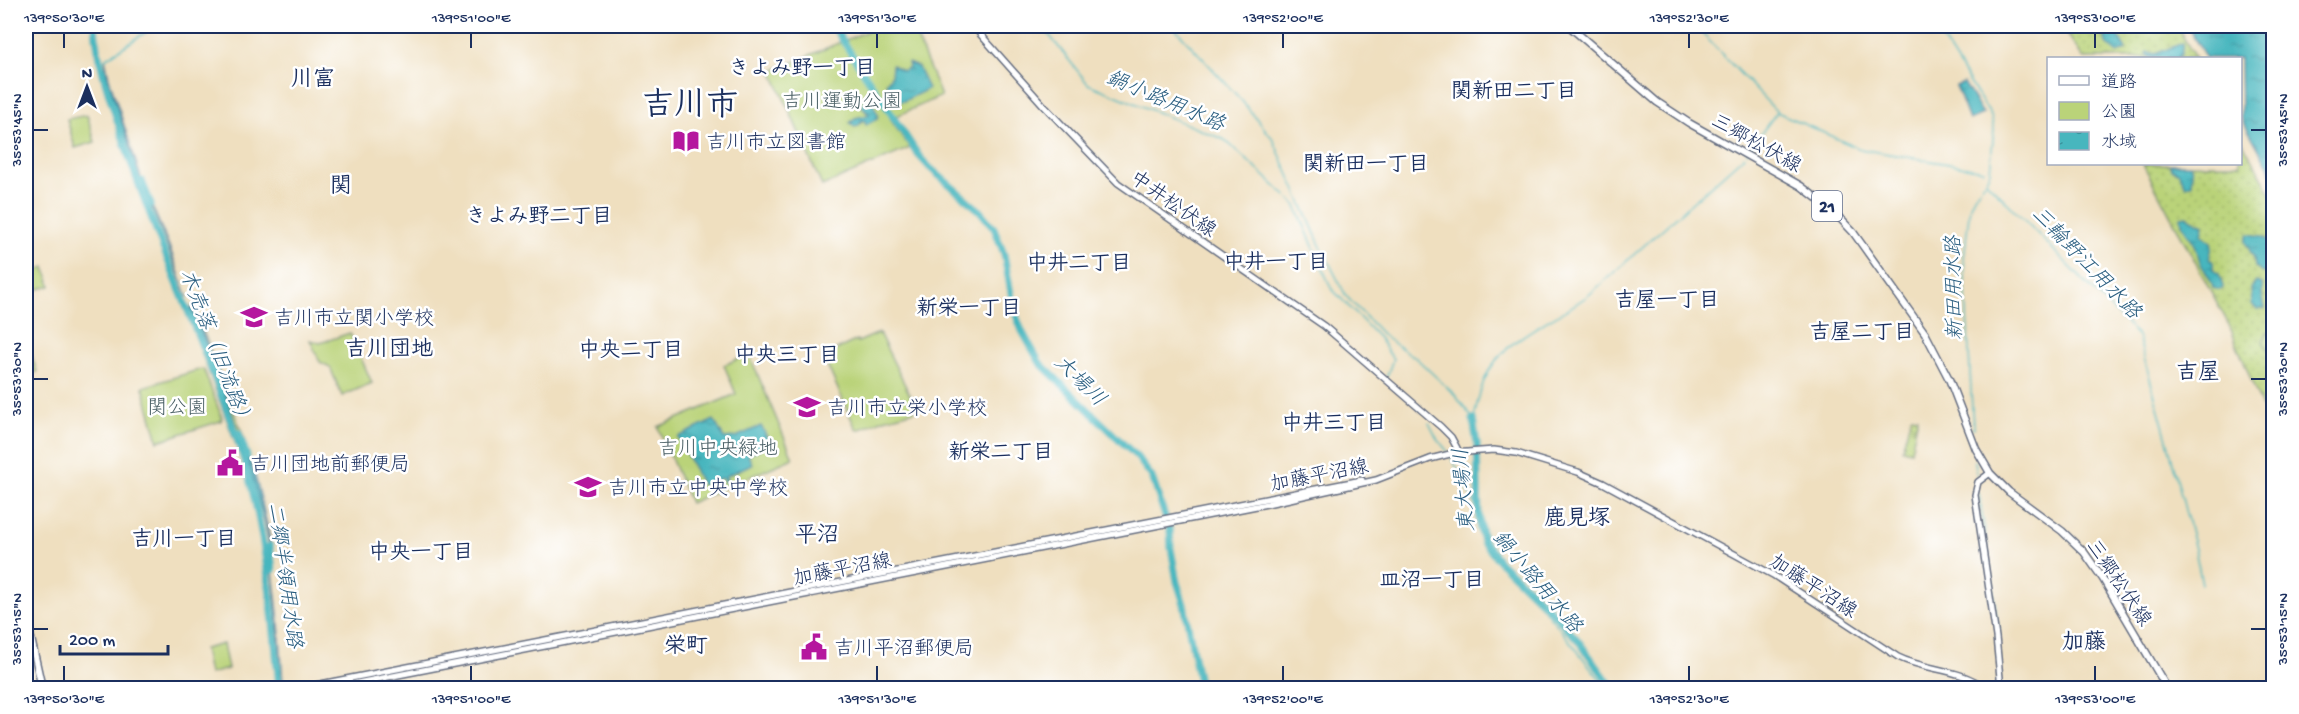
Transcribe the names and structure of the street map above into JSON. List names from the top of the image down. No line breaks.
{"streets":{"main road":["三郷松伏線","中井松伏線","21","加藤平沼線"]},"crossings":[["中井松伏線","加藤平沼線"]],"districts":["きよみ野一丁目","川富","関新田二丁目","吉川市","関新田一丁目","関","きよみ野二丁目","中井一丁目","中井二丁目","吉屋一丁目","新栄一丁目","吉屋二丁目","吉川団地","中央二丁目","中央三丁目","吉屋","中井三丁目","新栄二丁目","鹿見塚","平沼","吉川一丁目","中央一丁目","皿沼一丁目","加藤","栄町"],"water":["鍋小路用水路","三輪野江用水路","新田用水路","木売落（旧流路）","大場川","東大場川","二郷半領用水路"],"parks":["吉川運動公園","関公園","吉川中央緑地"],"places":{"library":["吉川市立図書館"],"school or university":["吉川市立関小学校","吉川市立栄小学校","吉川市立中央中学校"],"public building":["吉川団地前郵便局","吉川平沼郵便局"]},"legend":["道路","公園","水域"],"scale_bar":"200 m","north":"top","coordinates":["139°50'30\"E","139°51'00\"E","139°51'30\"E","139°52'00\"E","139°52'30\"E","139°53'00\"E","35°53'45\"N","35°53'30\"N","35°53'15\"N"]}
